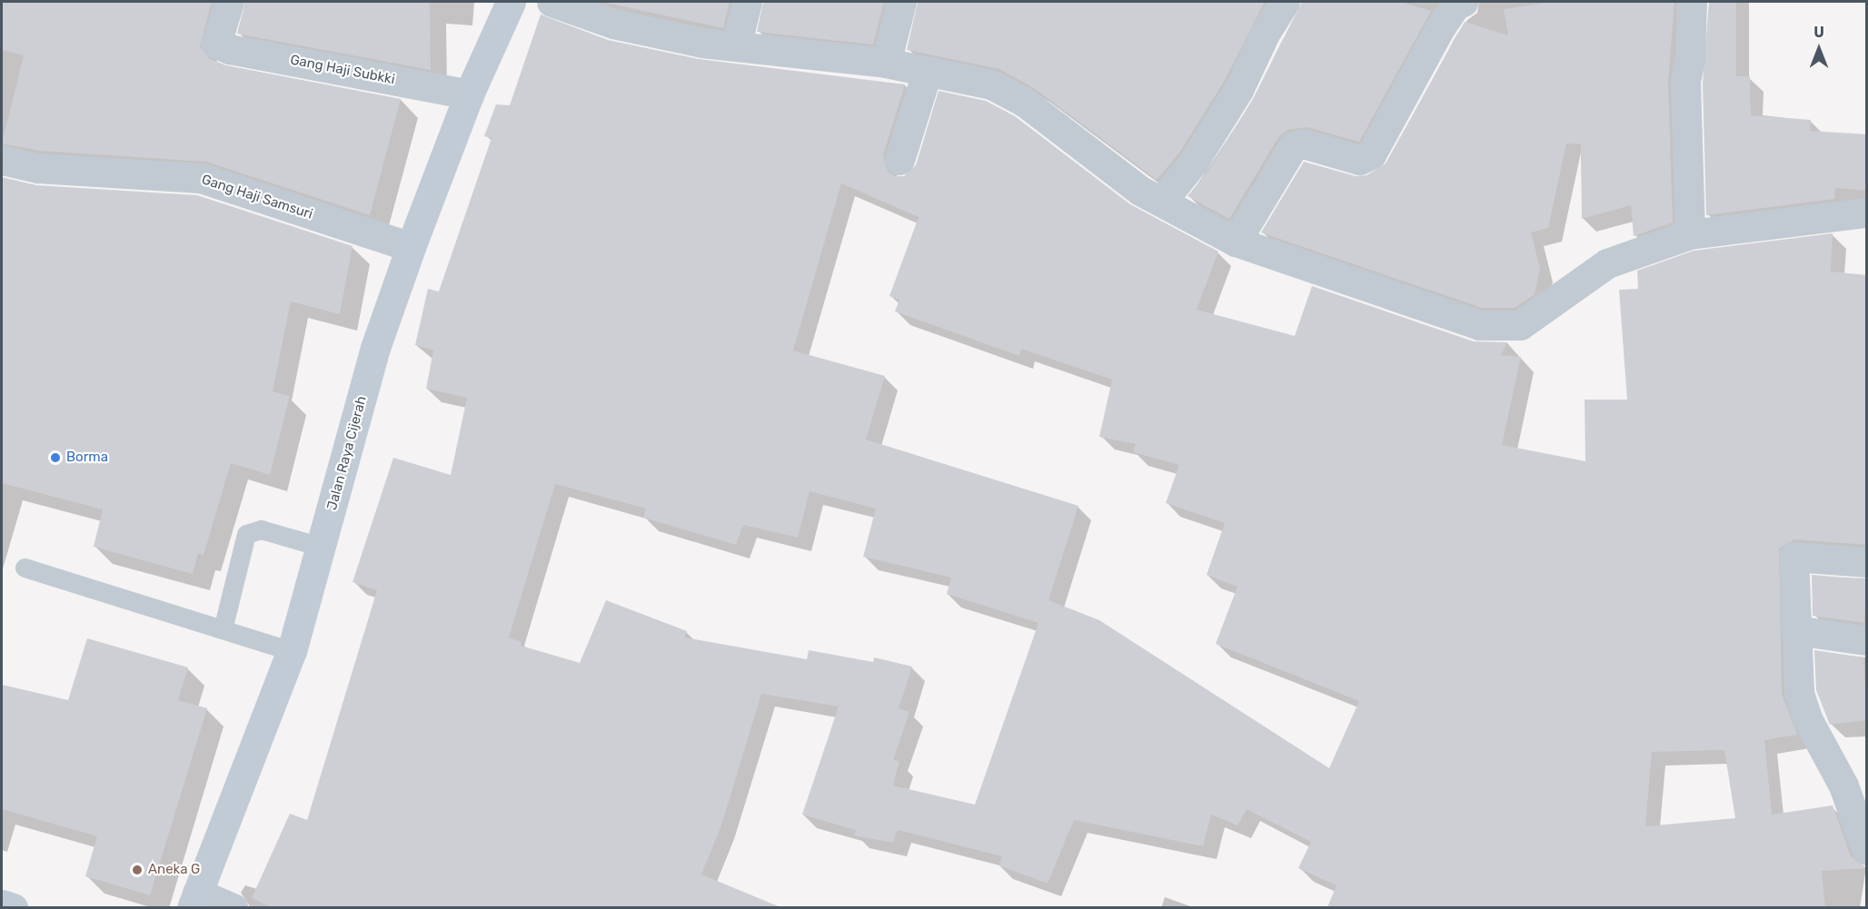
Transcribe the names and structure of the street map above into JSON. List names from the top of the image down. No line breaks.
{"streets":{"main road":["Jalan Raya Cijerah"],"street":["Gang Haji Subkki","Gang Haji Samsuri"]},"crossings":[["Gang Haji Subkki","Jalan Raya Cijerah"],["Gang Haji Samsuri","Jalan Raya Cijerah"]],"places":["Borma","Aneka G"],"north":"top"}
